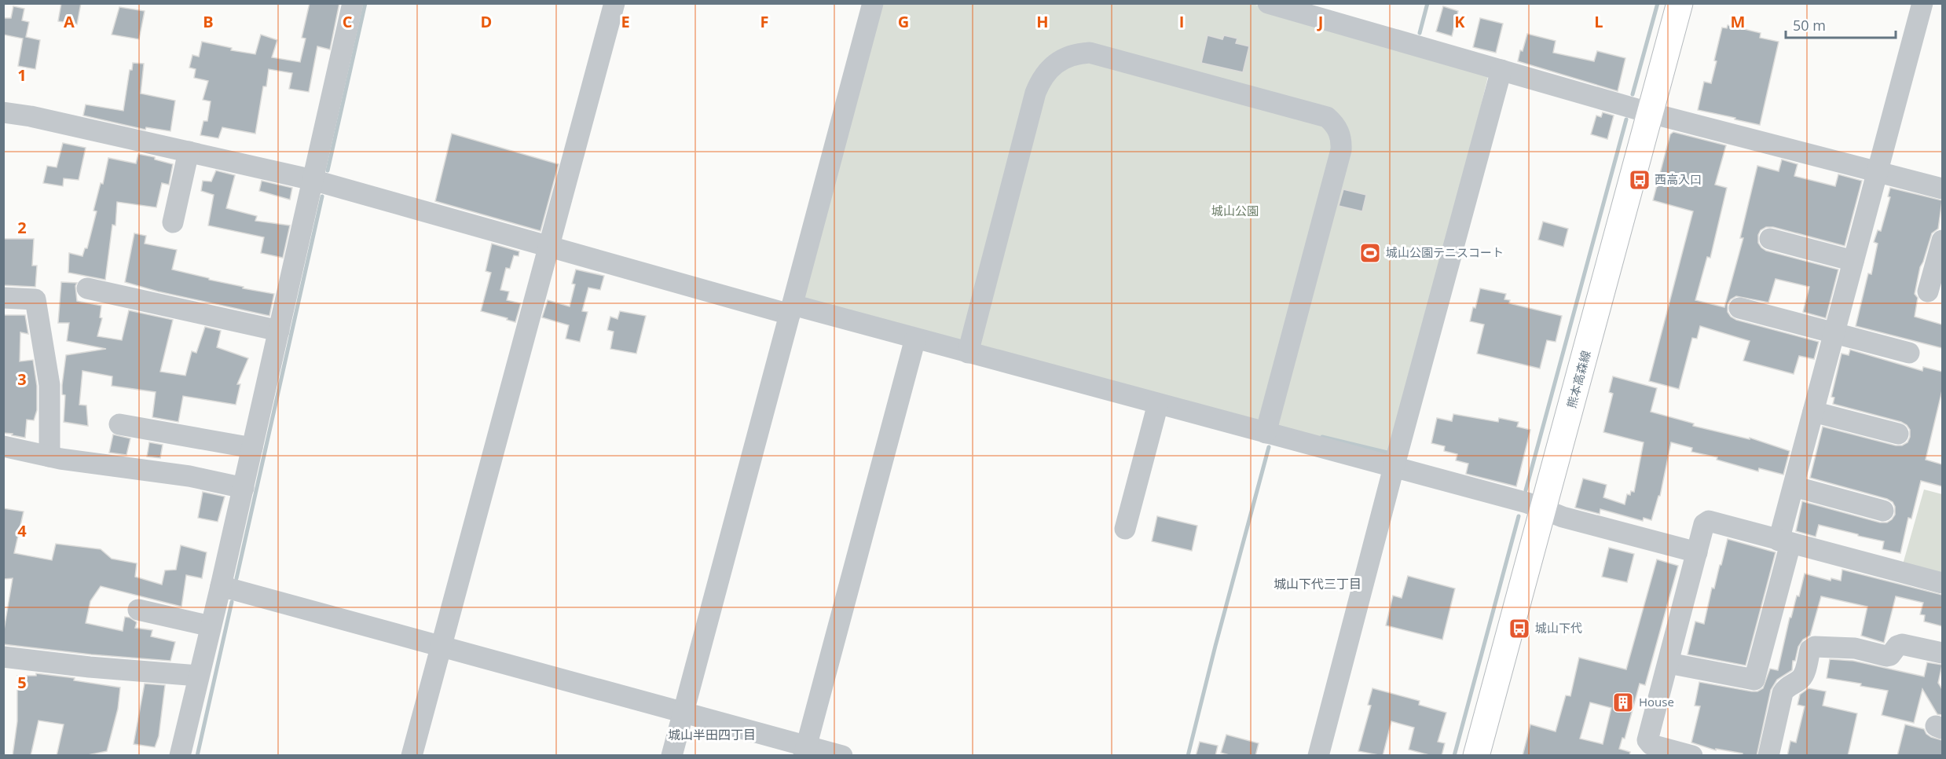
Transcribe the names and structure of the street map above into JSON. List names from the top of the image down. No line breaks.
{"streets":{"main road":["熊本高森線"]},"districts":["城山下代三丁目","城山半田四丁目"],"parks":["城山公園"],"places":{"bus stop":["西高入口","城山下代"],"sports":["城山公園テニスコート"],"building":["House"]},"scale_bar":"50 m","grid":{"columns":["A","B","C","D","E","F","G","H","I","J","K","L","M"],"rows":["1","2","3","4","5"]}}
